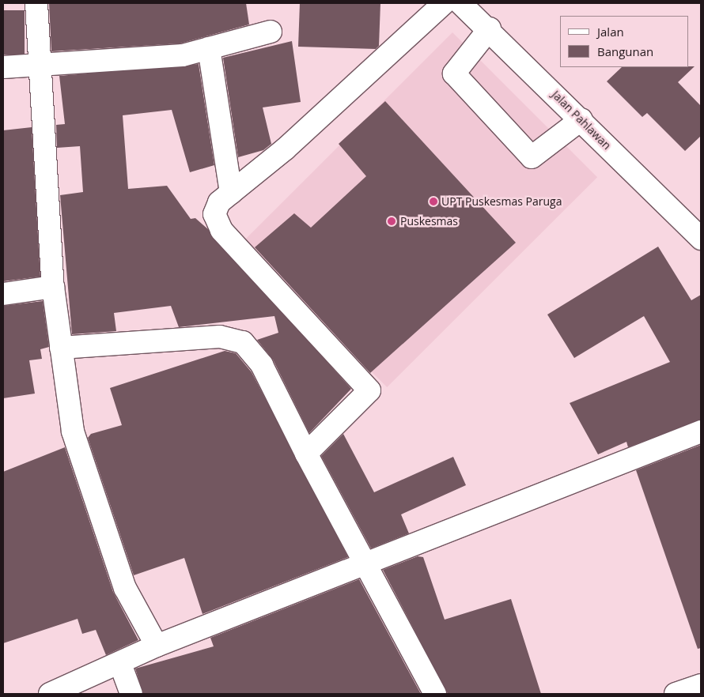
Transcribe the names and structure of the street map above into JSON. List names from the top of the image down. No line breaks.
{"streets":{"street":["Jalan Pahlawan"]},"places":["UPT Puskesmas Paruga","Puskesmas"],"legend":["Jalan","Bangunan"]}
